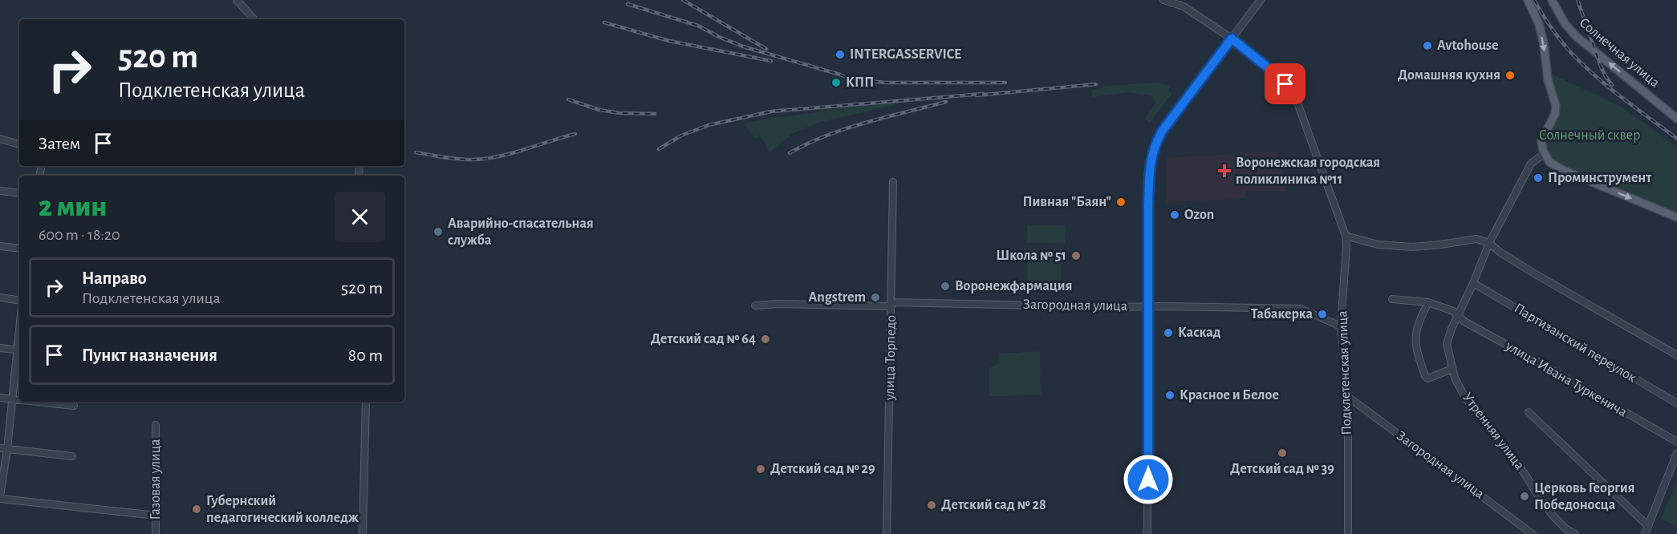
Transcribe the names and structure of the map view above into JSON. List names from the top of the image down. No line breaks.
{"streets":{"main road":["Солнечная улица"],"street":["Загородная улица","Партизанский переулок","улица Торпедо","Подклетенская улица","улица Ивана Туркенича","Утренняя улица","Газовая улица"]},"crossings":[["Загородная улица","улица Торпедо"],["Загородная улица","Подклетенская улица"],["Партизанский переулок","Утренняя улица"],["улица Ивана Туркенича","Утренняя улица"]],"one_way":["Солнечная улица"],"parks":["Солнечный сквер"],"places":{"other":["Avtohouse","INTERGASSERVICE","Домашняя кухня","КПП","Проминструмент","Пивная \"Баян\"","Ozon","Аварийно-спасательная служба","Школа № 51","Воронежфармация","Angstrem","Табакерка","Каскад","Детский сад № 64","Красное и Белое","Детский сад № 39","Детский сад № 29","Церковь Георгия Победоносца","Детский сад № 28","Губернский педагогический колледж"],"health":["Воронежская городская поликлиника №11"]},"page":{"turn":["520 m","Подклетенская улица"],"then":"Затем","heading":["2 мин","600 m · 18:20"],"list":[{"name":"Направо","note":"Подклетенская улица","value":"520 m"},{"name":"Пункт назначения","value":"80 m"}]}}
